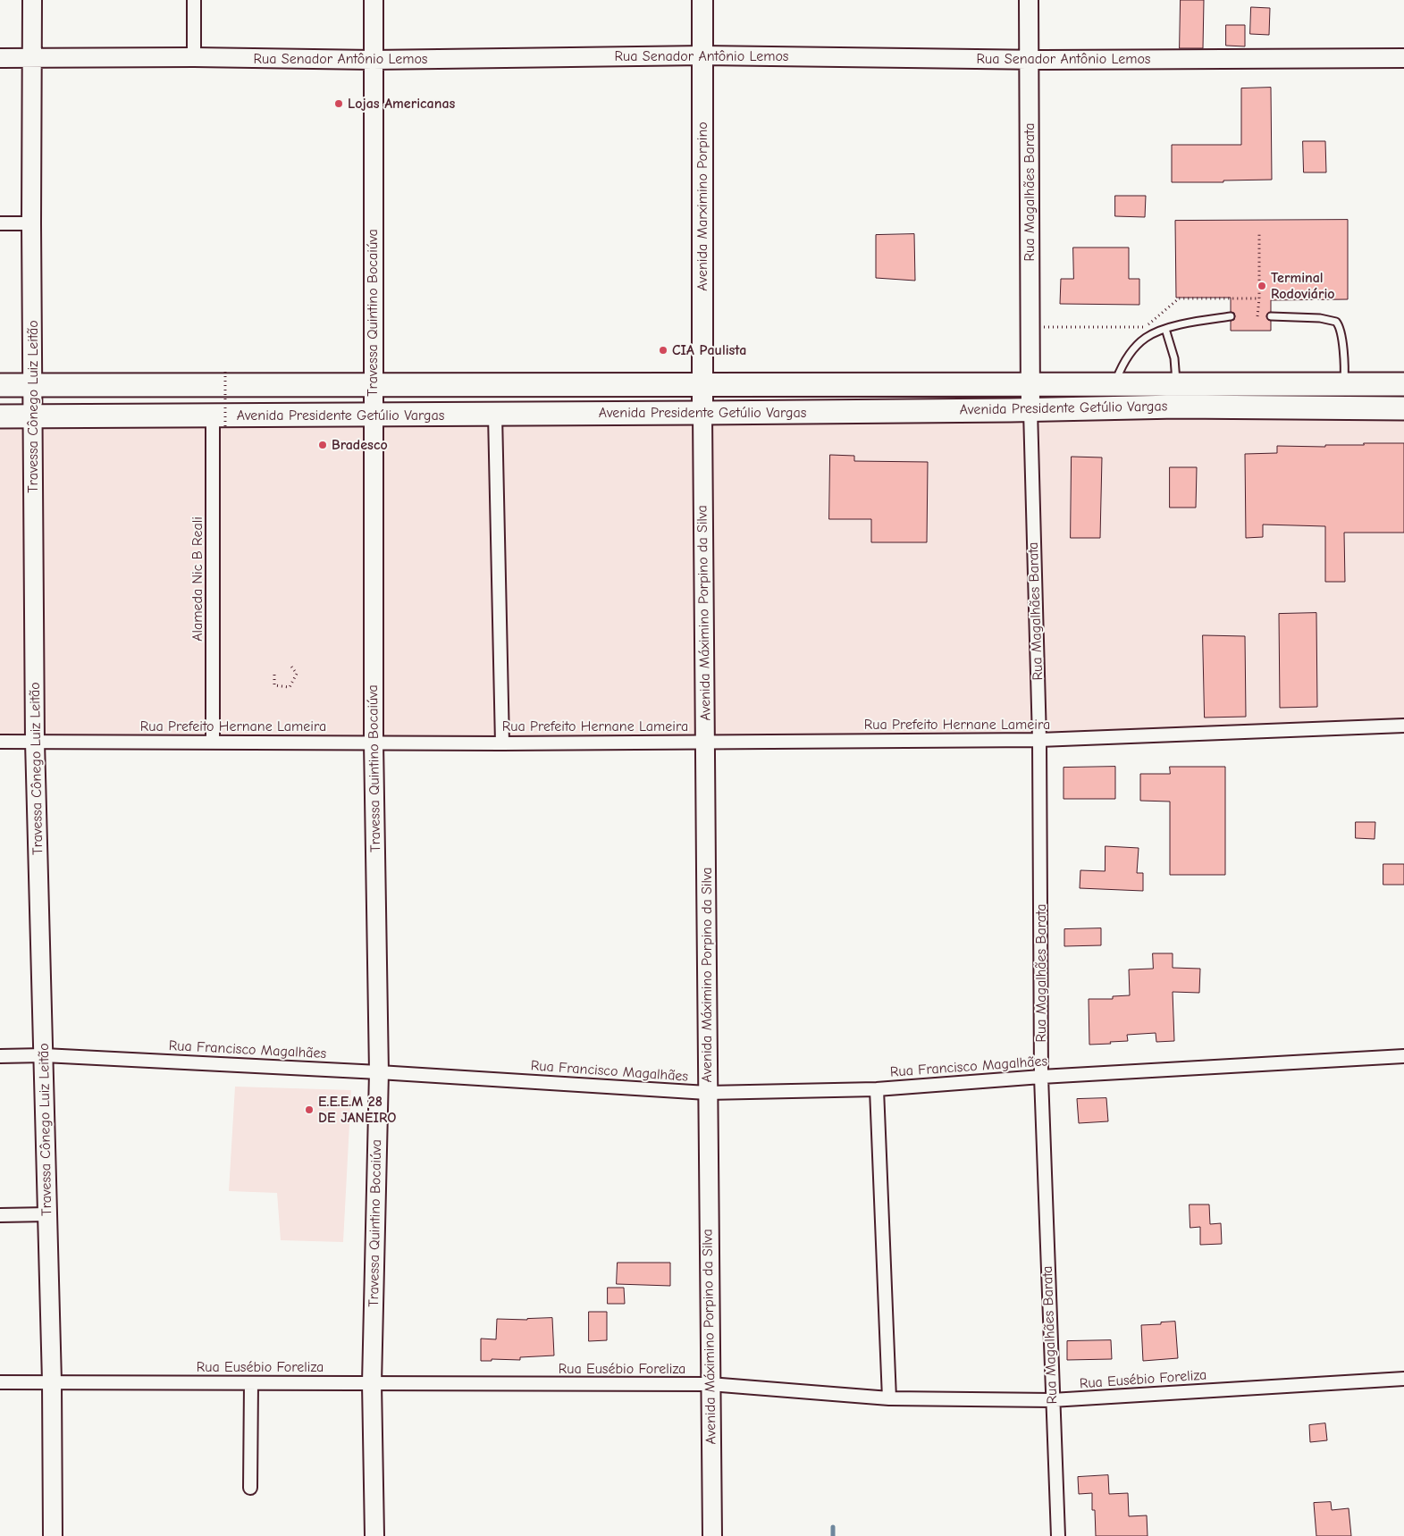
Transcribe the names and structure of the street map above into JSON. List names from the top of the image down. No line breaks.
{"streets":{"highway":["Avenida Presidente Getúlio Vargas"],"main road":["Avenida Marximino Porpino"],"street":["Rua Senador Antônio Lemos","Rua Magalhães Barata","Travessa Quintino Bocaiúva","Travessa Cônego Luiz Leitão","Alameda Nic B Reali","Avenida Máximino Porpino da Silva","Rua Prefeito Hernane Lameira","Rua Francisco Magalhães","Rua Eusébio Foreliza"]},"crossings":[["Rua Senador Antônio Lemos","Rua Magalhães Barata"],["Rua Senador Antônio Lemos","Avenida Marximino Porpino"],["Rua Senador Antônio Lemos","Travessa Quintino Bocaiúva"],["Rua Senador Antônio Lemos","Travessa Cônego Luiz Leitão"],["Rua Magalhães Barata","Avenida Presidente Getúlio Vargas"],["Rua Magalhães Barata","Rua Prefeito Hernane Lameira"],["Rua Magalhães Barata","Rua Francisco Magalhães"],["Rua Magalhães Barata","Rua Eusébio Foreliza"],["Avenida Marximino Porpino","Avenida Presidente Getúlio Vargas"],["Avenida Marximino Porpino","Avenida Máximino Porpino da Silva"],["Travessa Quintino Bocaiúva","Avenida Presidente Getúlio Vargas"],["Travessa Quintino Bocaiúva","Rua Prefeito Hernane Lameira"],["Travessa Quintino Bocaiúva","Rua Francisco Magalhães"],["Travessa Quintino Bocaiúva","Rua Eusébio Foreliza"],["Travessa Cônego Luiz Leitão","Avenida Presidente Getúlio Vargas"],["Travessa Cônego Luiz Leitão","Rua Prefeito Hernane Lameira"],["Travessa Cônego Luiz Leitão","Rua Francisco Magalhães"],["Travessa Cônego Luiz Leitão","Rua Eusébio Foreliza"],["Avenida Presidente Getúlio Vargas","Alameda Nic B Reali"],["Avenida Presidente Getúlio Vargas","Avenida Máximino Porpino da Silva"],["Alameda Nic B Reali","Rua Prefeito Hernane Lameira"],["Avenida Máximino Porpino da Silva","Rua Prefeito Hernane Lameira"],["Avenida Máximino Porpino da Silva","Rua Francisco Magalhães"],["Avenida Máximino Porpino da Silva","Rua Eusébio Foreliza"]],"places":["Lojas Americanas","Terminal Rodoviário","CIA Paulista","Bradesco","E.E.E.M 28 DE JANEIRO"]}
